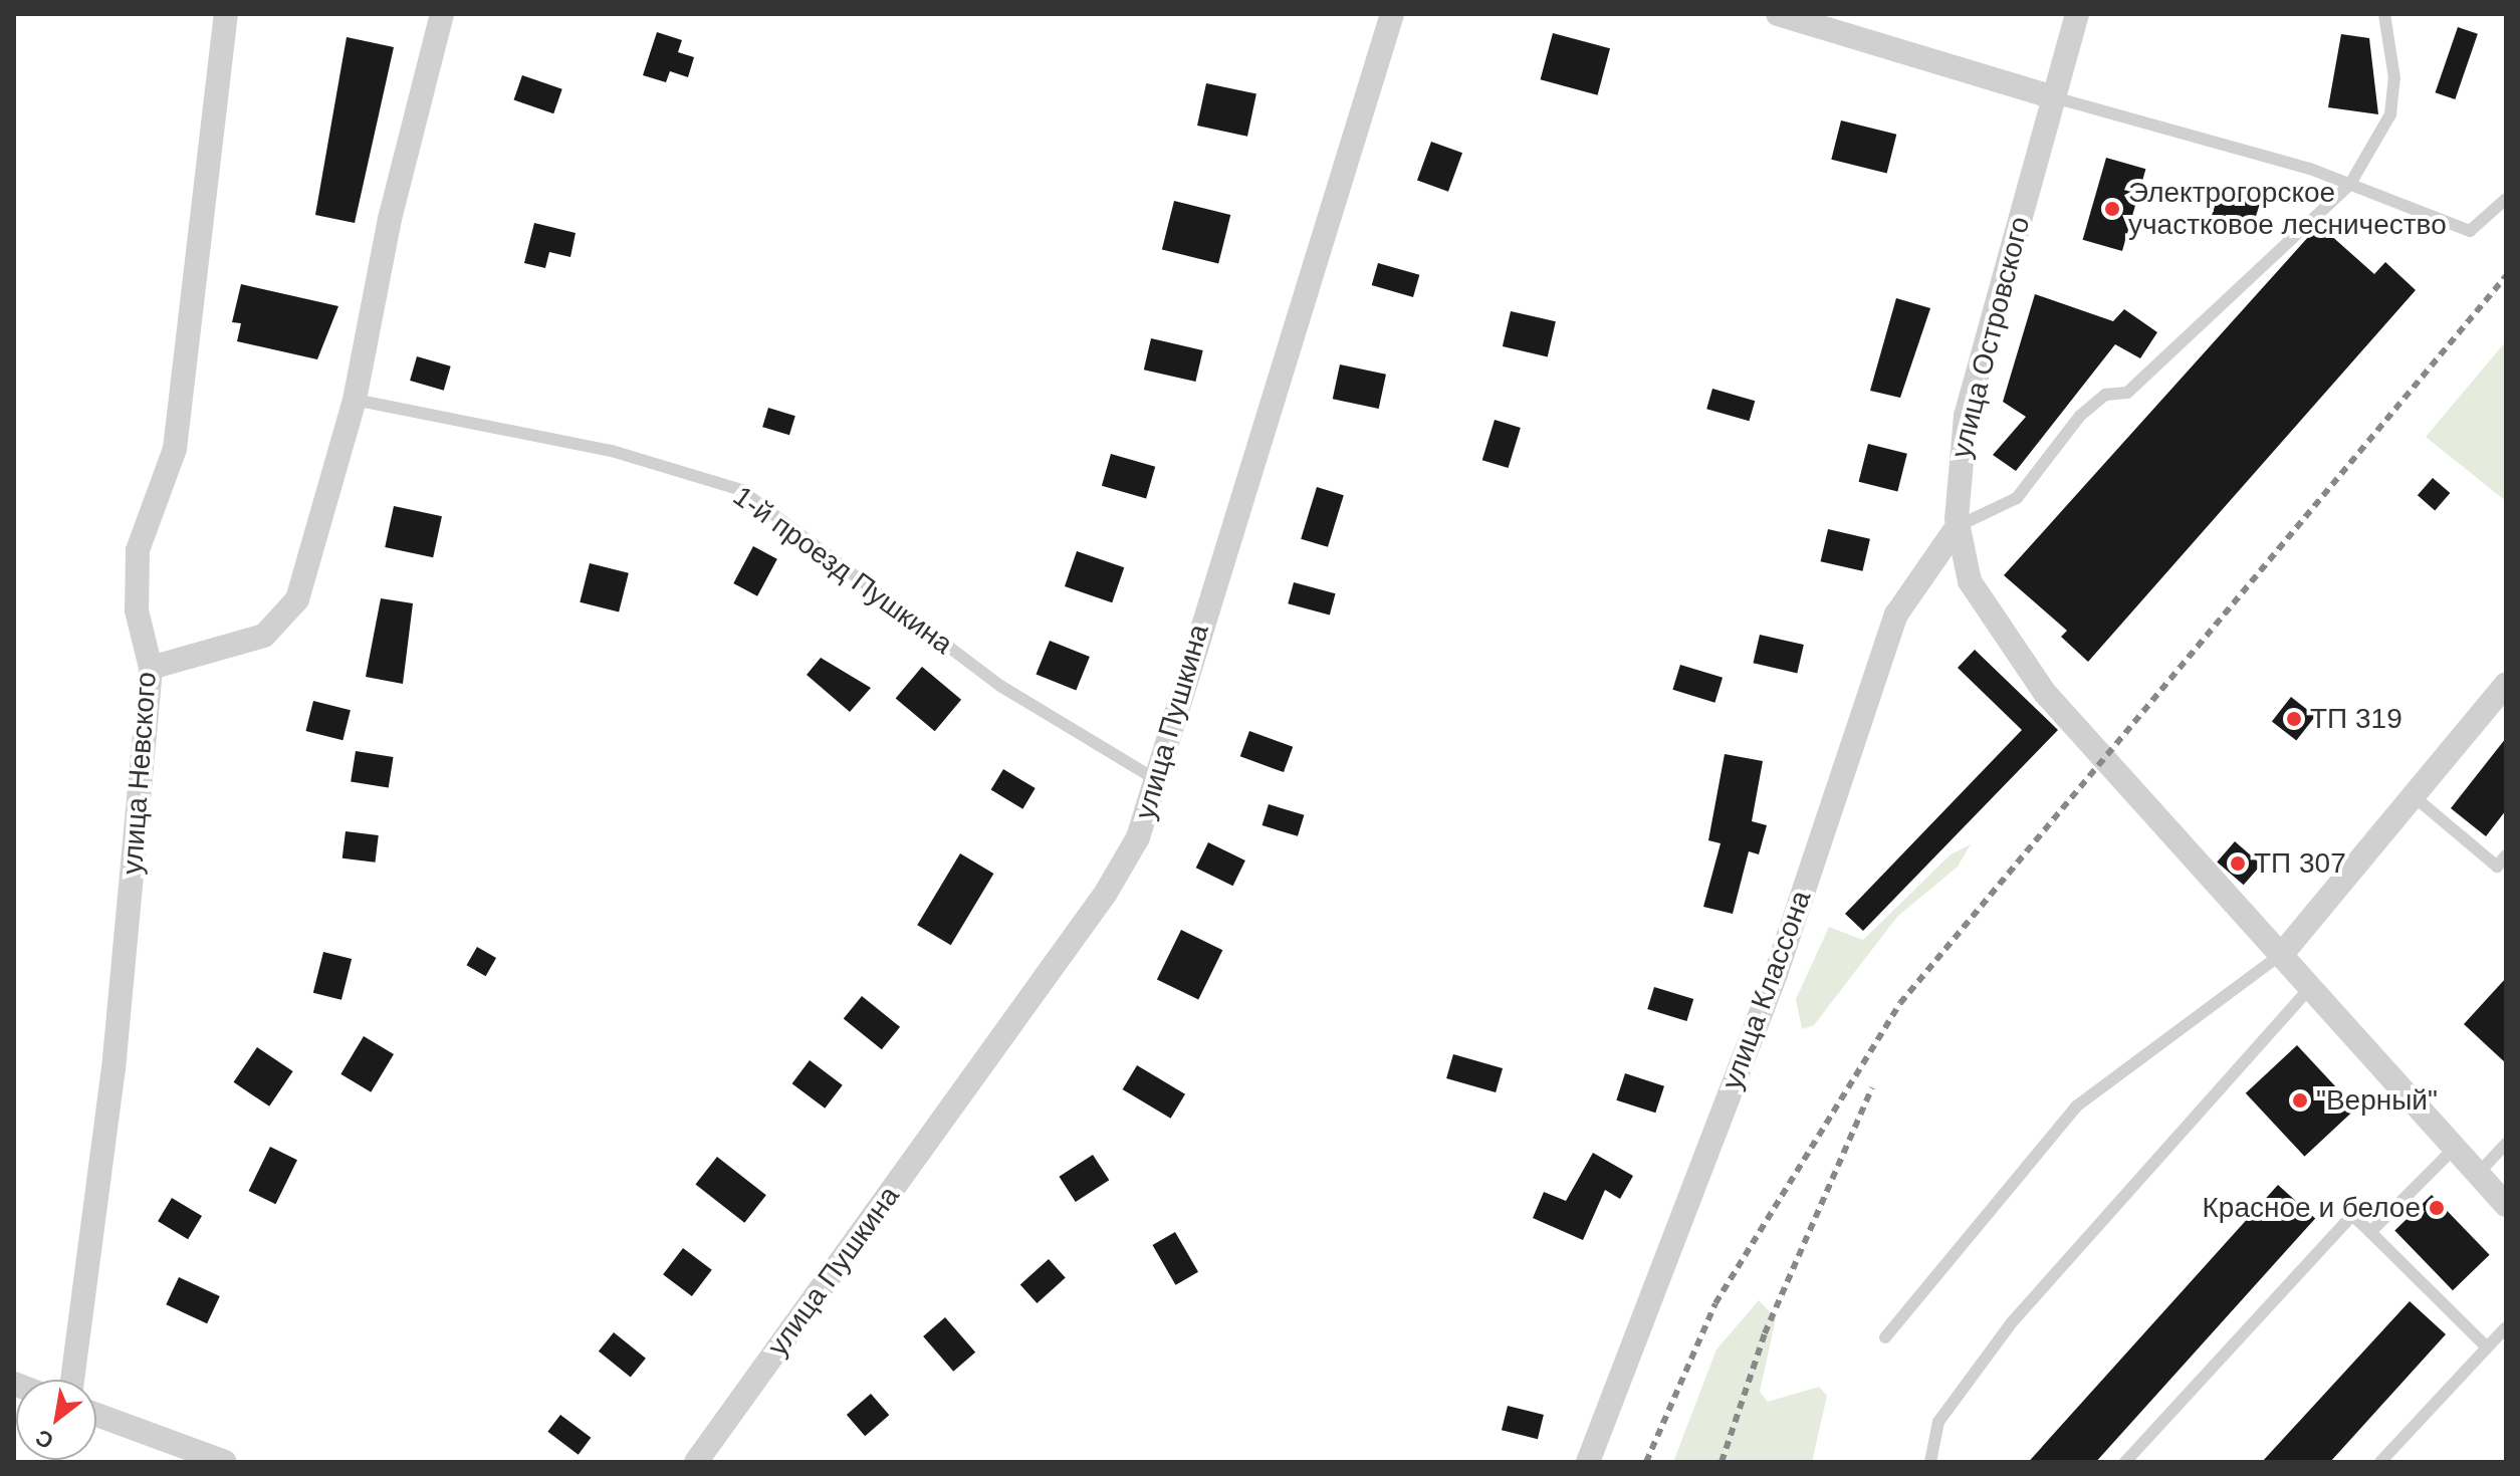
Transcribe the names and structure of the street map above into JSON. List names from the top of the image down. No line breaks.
{"streets":{"street":["улица Островского","улица Пушкина","улица Невского","улица Классона"],"lane":["1-й проезд Пушкина"]},"crossings":[["улица Островского","улица Классона"],["1-й проезд Пушкина","улица Пушкина"]],"places":["Электрогорское участковое лесничество","ТП 319","ТП 307","\"Верный\"","Красное и белое"],"north":"bottom left"}
